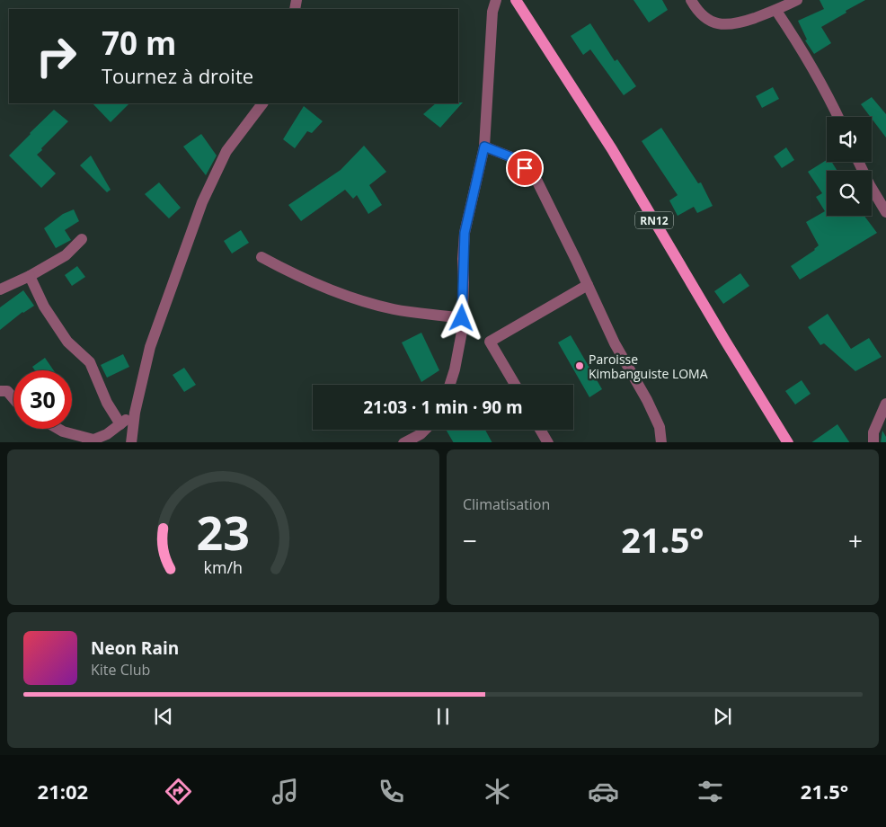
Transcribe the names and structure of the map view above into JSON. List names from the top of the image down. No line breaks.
{"streets":{"main road":["RN12"]},"places":["Paroisse Kimbanguiste LOMA"],"page":{"turn":["70 m","Tournez à droite"],"limit":"30","trip":"21:03 · 1 min · 90 m","tile":"Climatisation","heat":["−","21.5°","+"],"song":["Neon Rain","Kite Club"],"tabs":["21:02","21.5°"],"gauge":["23","km/h"]}}
